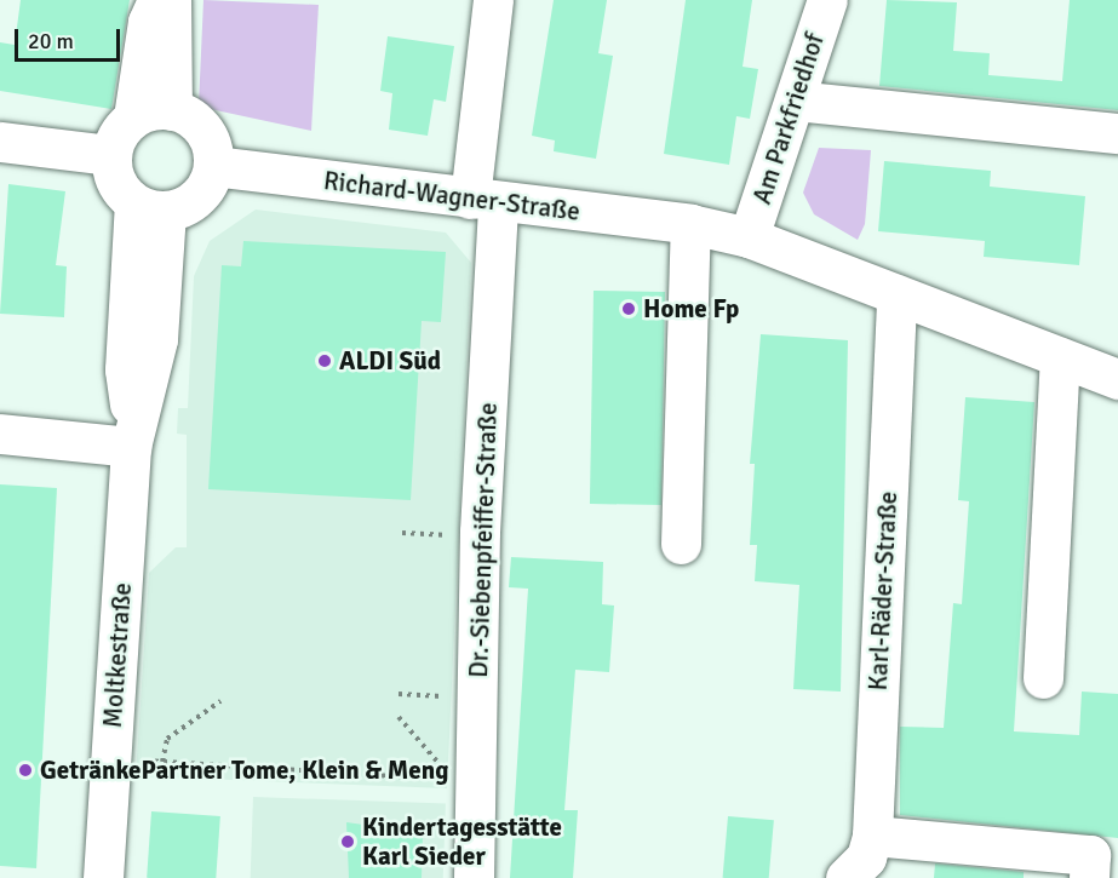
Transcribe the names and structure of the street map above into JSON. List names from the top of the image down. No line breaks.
{"streets":{"street":["Am Parkfriedhof","Richard-Wagner-Straße","Dr.-Siebenpfeiffer-Straße","Karl-Räder-Straße","Moltkestraße"]},"crossings":[["Am Parkfriedhof","Richard-Wagner-Straße"],["Richard-Wagner-Straße","Dr.-Siebenpfeiffer-Straße"],["Richard-Wagner-Straße","Karl-Räder-Straße"],["Richard-Wagner-Straße","Moltkestraße"]],"places":["Home Fp","ALDI Süd","GetränkePartner Tome, Klein & Meng","Kindertagesstätte Karl Sieder"],"scale_bar":"20 m"}
